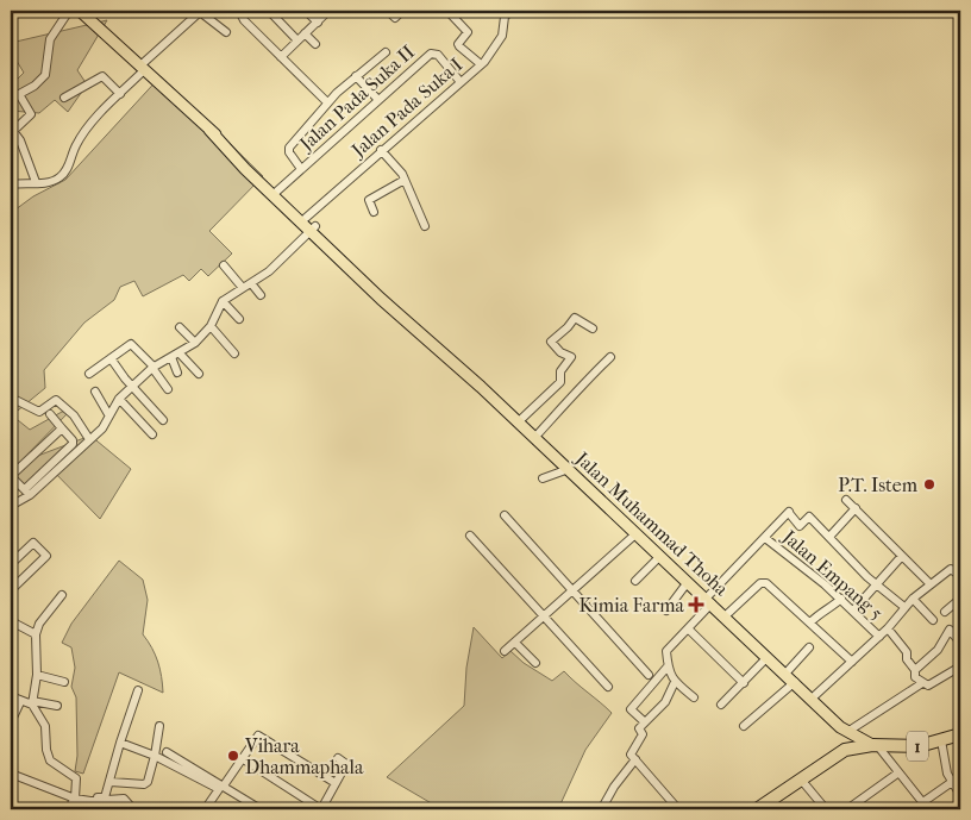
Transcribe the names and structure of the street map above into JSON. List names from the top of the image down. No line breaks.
{"streets":{"highway":["1"],"main road":["Jalan Muhammad Thoha"],"street":["Jalan Pada Suka II","Jalan Pada Suka I","Jalan Empang 5"]},"crossings":[["Jalan Pada Suka II","Jalan Pada Suka I"],["Jalan Pada Suka II","Jalan Muhammad Thoha"],["Jalan Pada Suka I","Jalan Muhammad Thoha"],["Jalan Muhammad Thoha","1"]],"places":{"other":["P.T. Istem","Vihara Dhammaphala"],"health":["Kimia Farma"]}}
